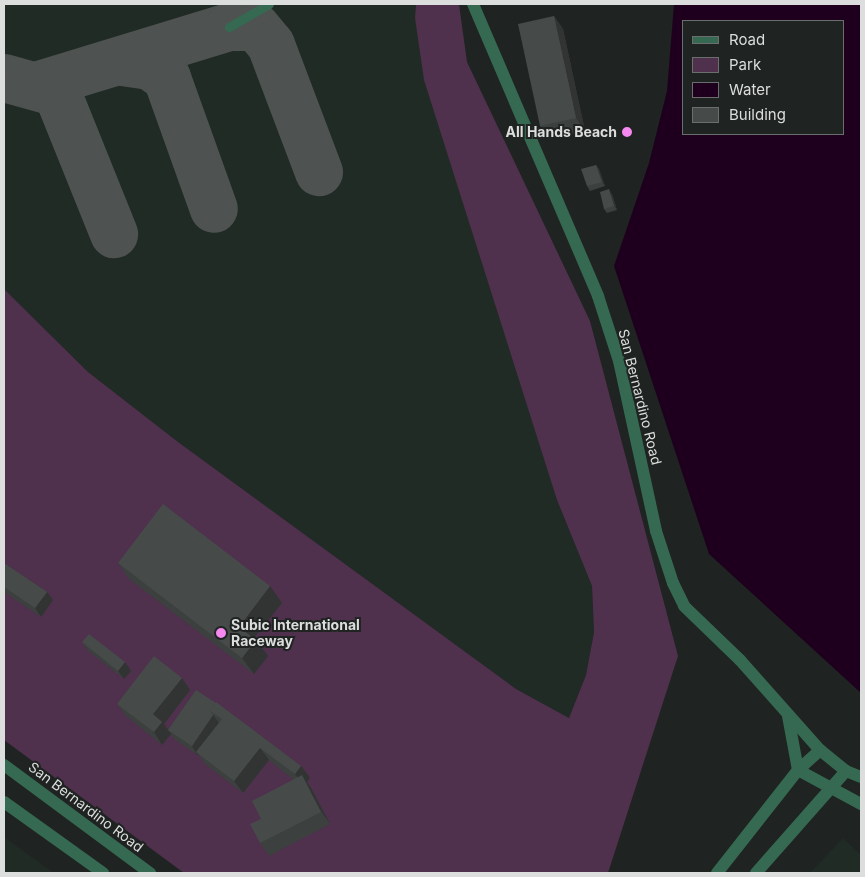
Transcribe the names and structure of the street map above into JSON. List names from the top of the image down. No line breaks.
{"streets":{"street":["San Bernardino Road"]},"places":["All Hands Beach","Subic International Raceway"],"legend":["Road","Park","Water","Building"]}
